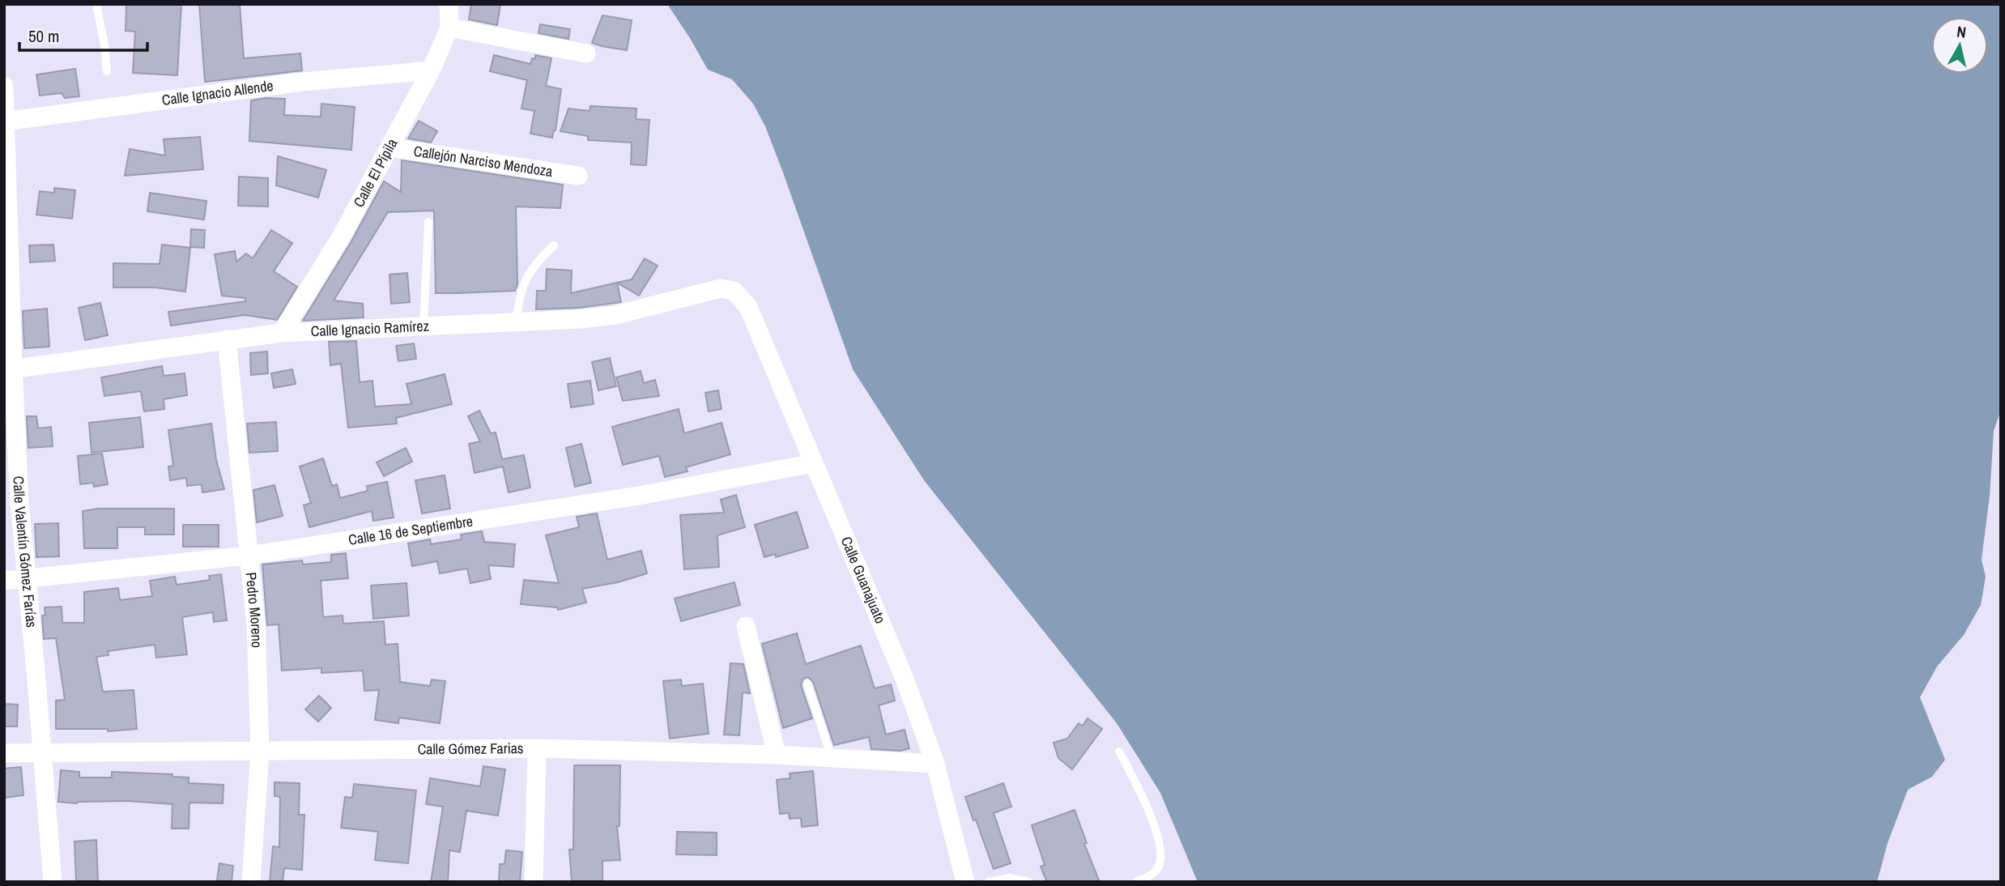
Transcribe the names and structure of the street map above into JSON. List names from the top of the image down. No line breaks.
{"streets":{"street":["Calle Ignacio Allende","Callejón Narciso Mendoza","Calle El Pípila","Calle Ignacio Ramírez","Calle 16 de Septiembre","Calle Valentín Gómez Farías","Calle Guanajuato","Pedro Moreno","Calle Gómez Farias"]},"crossings":[["Calle Ignacio Allende","Calle El Pípila"],["Calle Ignacio Allende","Calle Valentín Gómez Farías"],["Callejón Narciso Mendoza","Calle El Pípila"],["Calle El Pípila","Calle Ignacio Ramírez"],["Calle Ignacio Ramírez","Calle Valentín Gómez Farías"],["Calle Ignacio Ramírez","Calle Guanajuato"],["Calle Ignacio Ramírez","Pedro Moreno"],["Calle 16 de Septiembre","Calle Valentín Gómez Farías"],["Calle 16 de Septiembre","Calle Guanajuato"],["Calle 16 de Septiembre","Pedro Moreno"],["Calle Valentín Gómez Farías","Calle Gómez Farias"],["Calle Guanajuato","Calle Gómez Farias"],["Pedro Moreno","Calle Gómez Farias"]],"scale_bar":"50 m","north":"top"}
